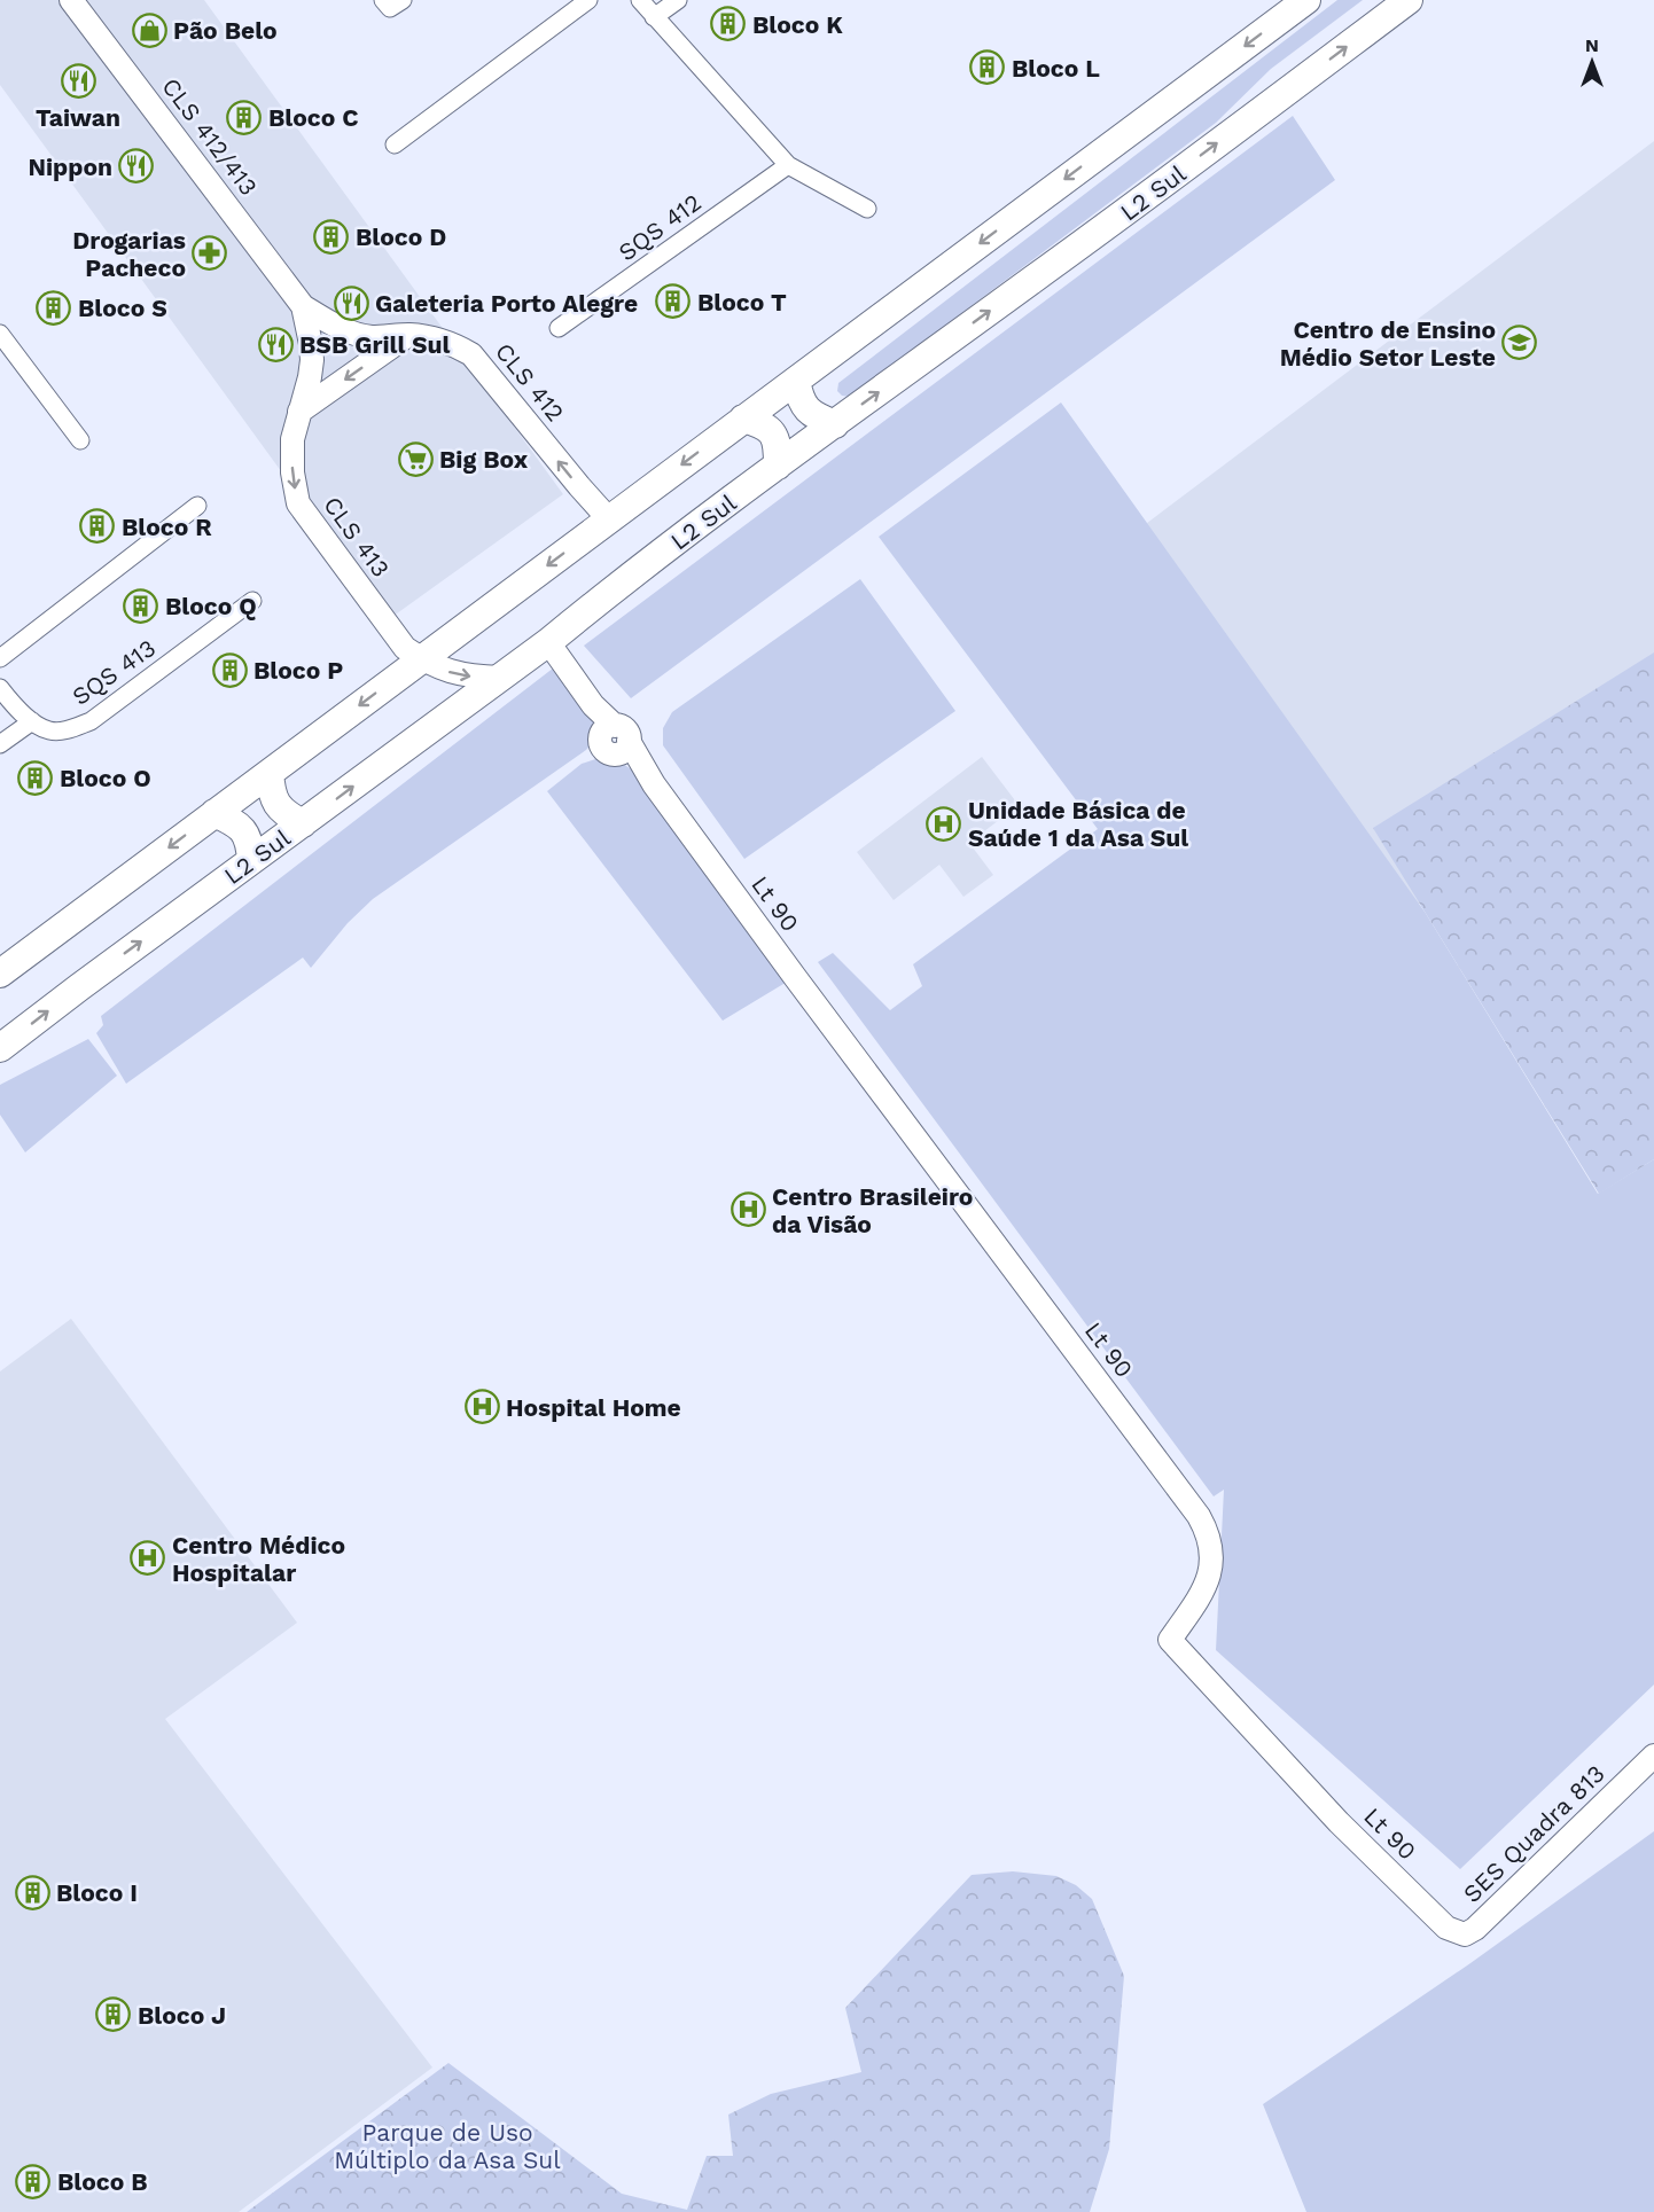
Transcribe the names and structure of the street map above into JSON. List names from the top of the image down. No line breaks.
{"streets":{"main road":["L2 Sul"],"street":["CLS 412/413","SQS 412","CLS 412","CLS 413","SQS 413","Lt 90","SES Quadra 813"]},"crossings":[["CLS 412/413","CLS 412"],["CLS 412/413","CLS 413"],["L2 Sul","CLS 413"],["L2 Sul","Lt 90"],["CLS 412","CLS 413"],["Lt 90","SES Quadra 813"]],"one_way":["CLS 412","CLS 413"],"parks":["Parque de Uso Múltiplo da Asa Sul"],"places":{"building":["Bloco K","Bloco L","Bloco C","Bloco D","Bloco T","Bloco S","Bloco R","Bloco Q","Bloco P","Bloco O","Bloco I","Bloco J","Bloco B"],"shop":["Pão Belo"],"restaurant":["Taiwan","Nippon","Galeteria Porto Alegre","BSB Grill Sul"],"pharmacy":["Drogarias Pacheco"],"school or university":["Centro de Ensino Médio Setor Leste"],"supermarket":["Big Box"],"hospital":["Unidade Básica de Saúde 1 da Asa Sul","Centro Brasileiro da Visão","Hospital Home","Centro Médico Hospitalar"]},"north":"top"}
